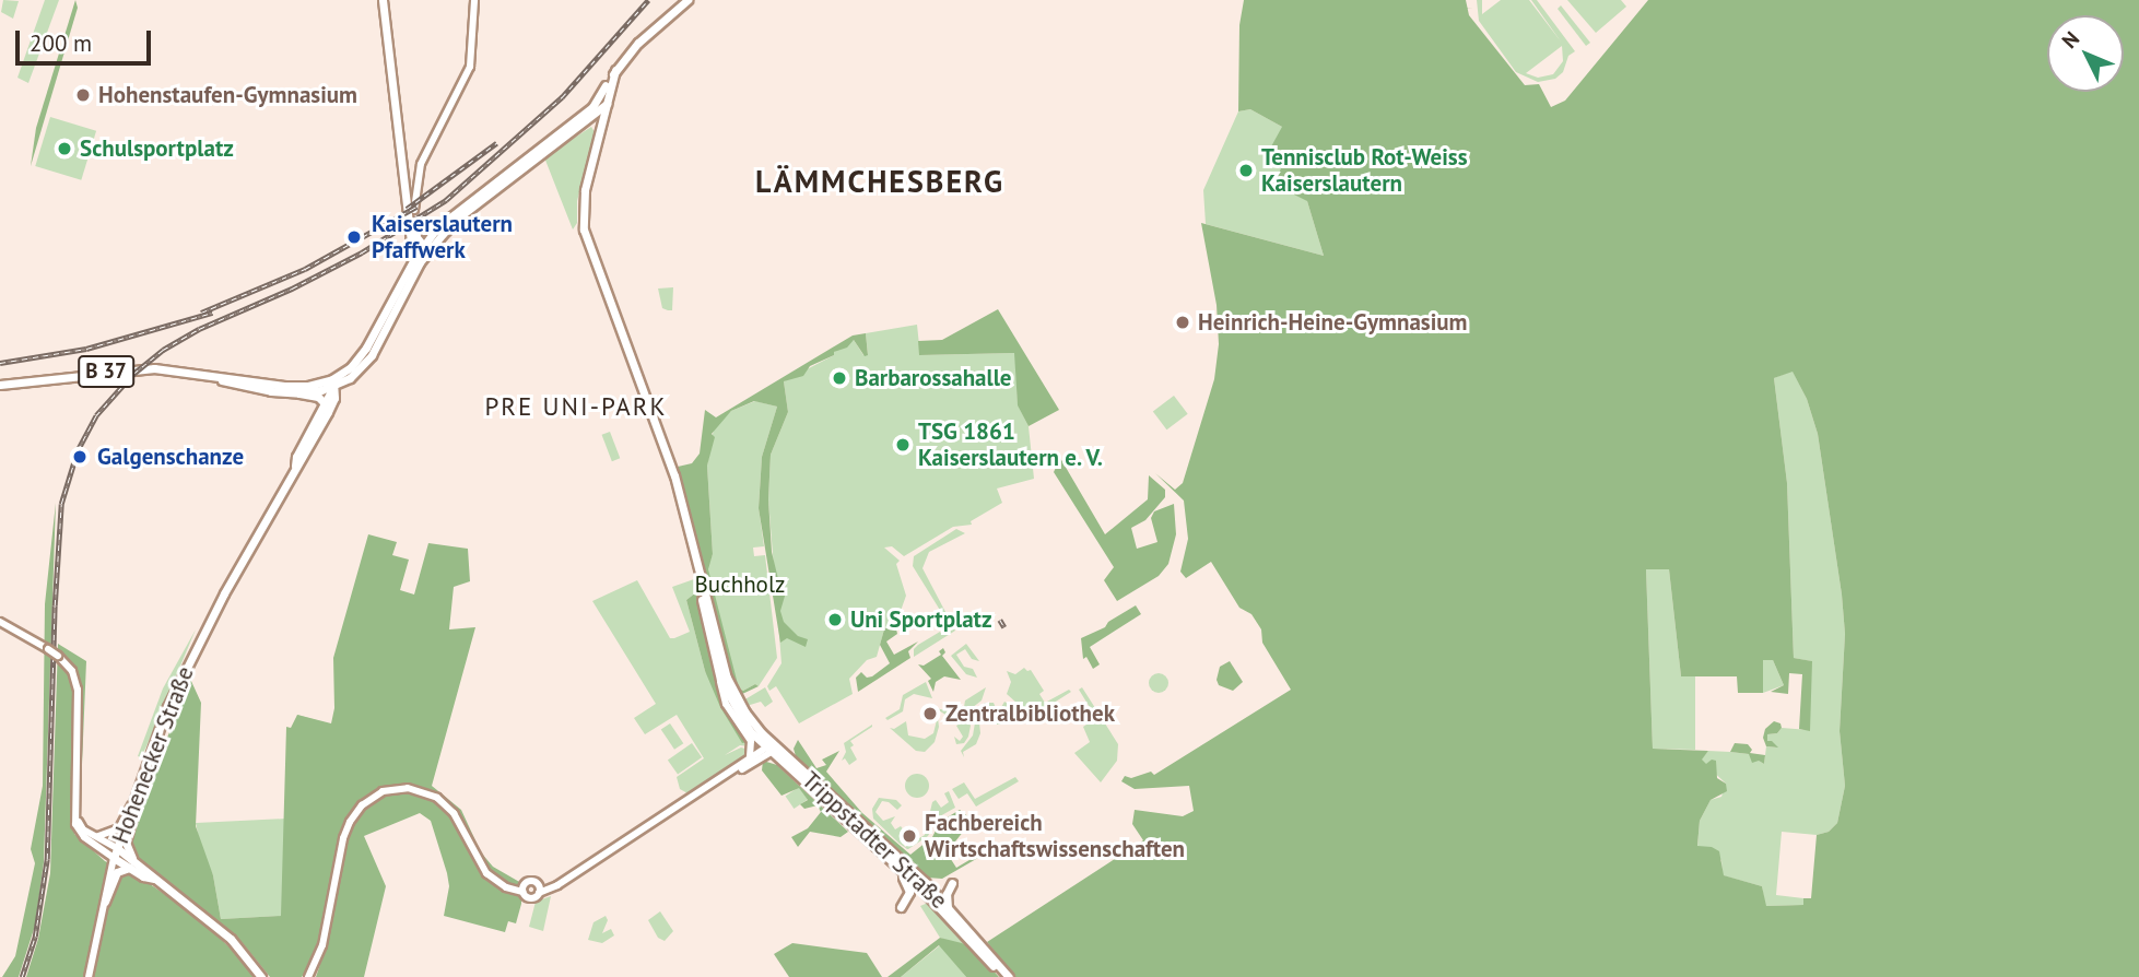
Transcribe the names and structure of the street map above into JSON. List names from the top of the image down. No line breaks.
{"streets":{"main road":["B 37","Hohenecker Straße","Trippstadter Straße"]},"crossings":[["B 37","Hohenecker Straße"],["B 37","Trippstadter Straße"]],"districts":["LÄMMCHESBERG","PRE UNI-PARK"],"parks":["Buchholz"],"places":["Hohenstaufen-Gymnasium","Schulsportplatz","Tennisclub Rot-Weiss Kaiserslautern","Kaiserslautern Pfaffwerk","Heinrich-Heine-Gymnasium","Barbarossahalle","TSG 1861 Kaiserslautern e. V.","Galgenschanze","Uni Sportplatz","Zentralbibliothek","Fachbereich Wirtschaftswissenschaften"],"scale_bar":"200 m","north":"top left"}
